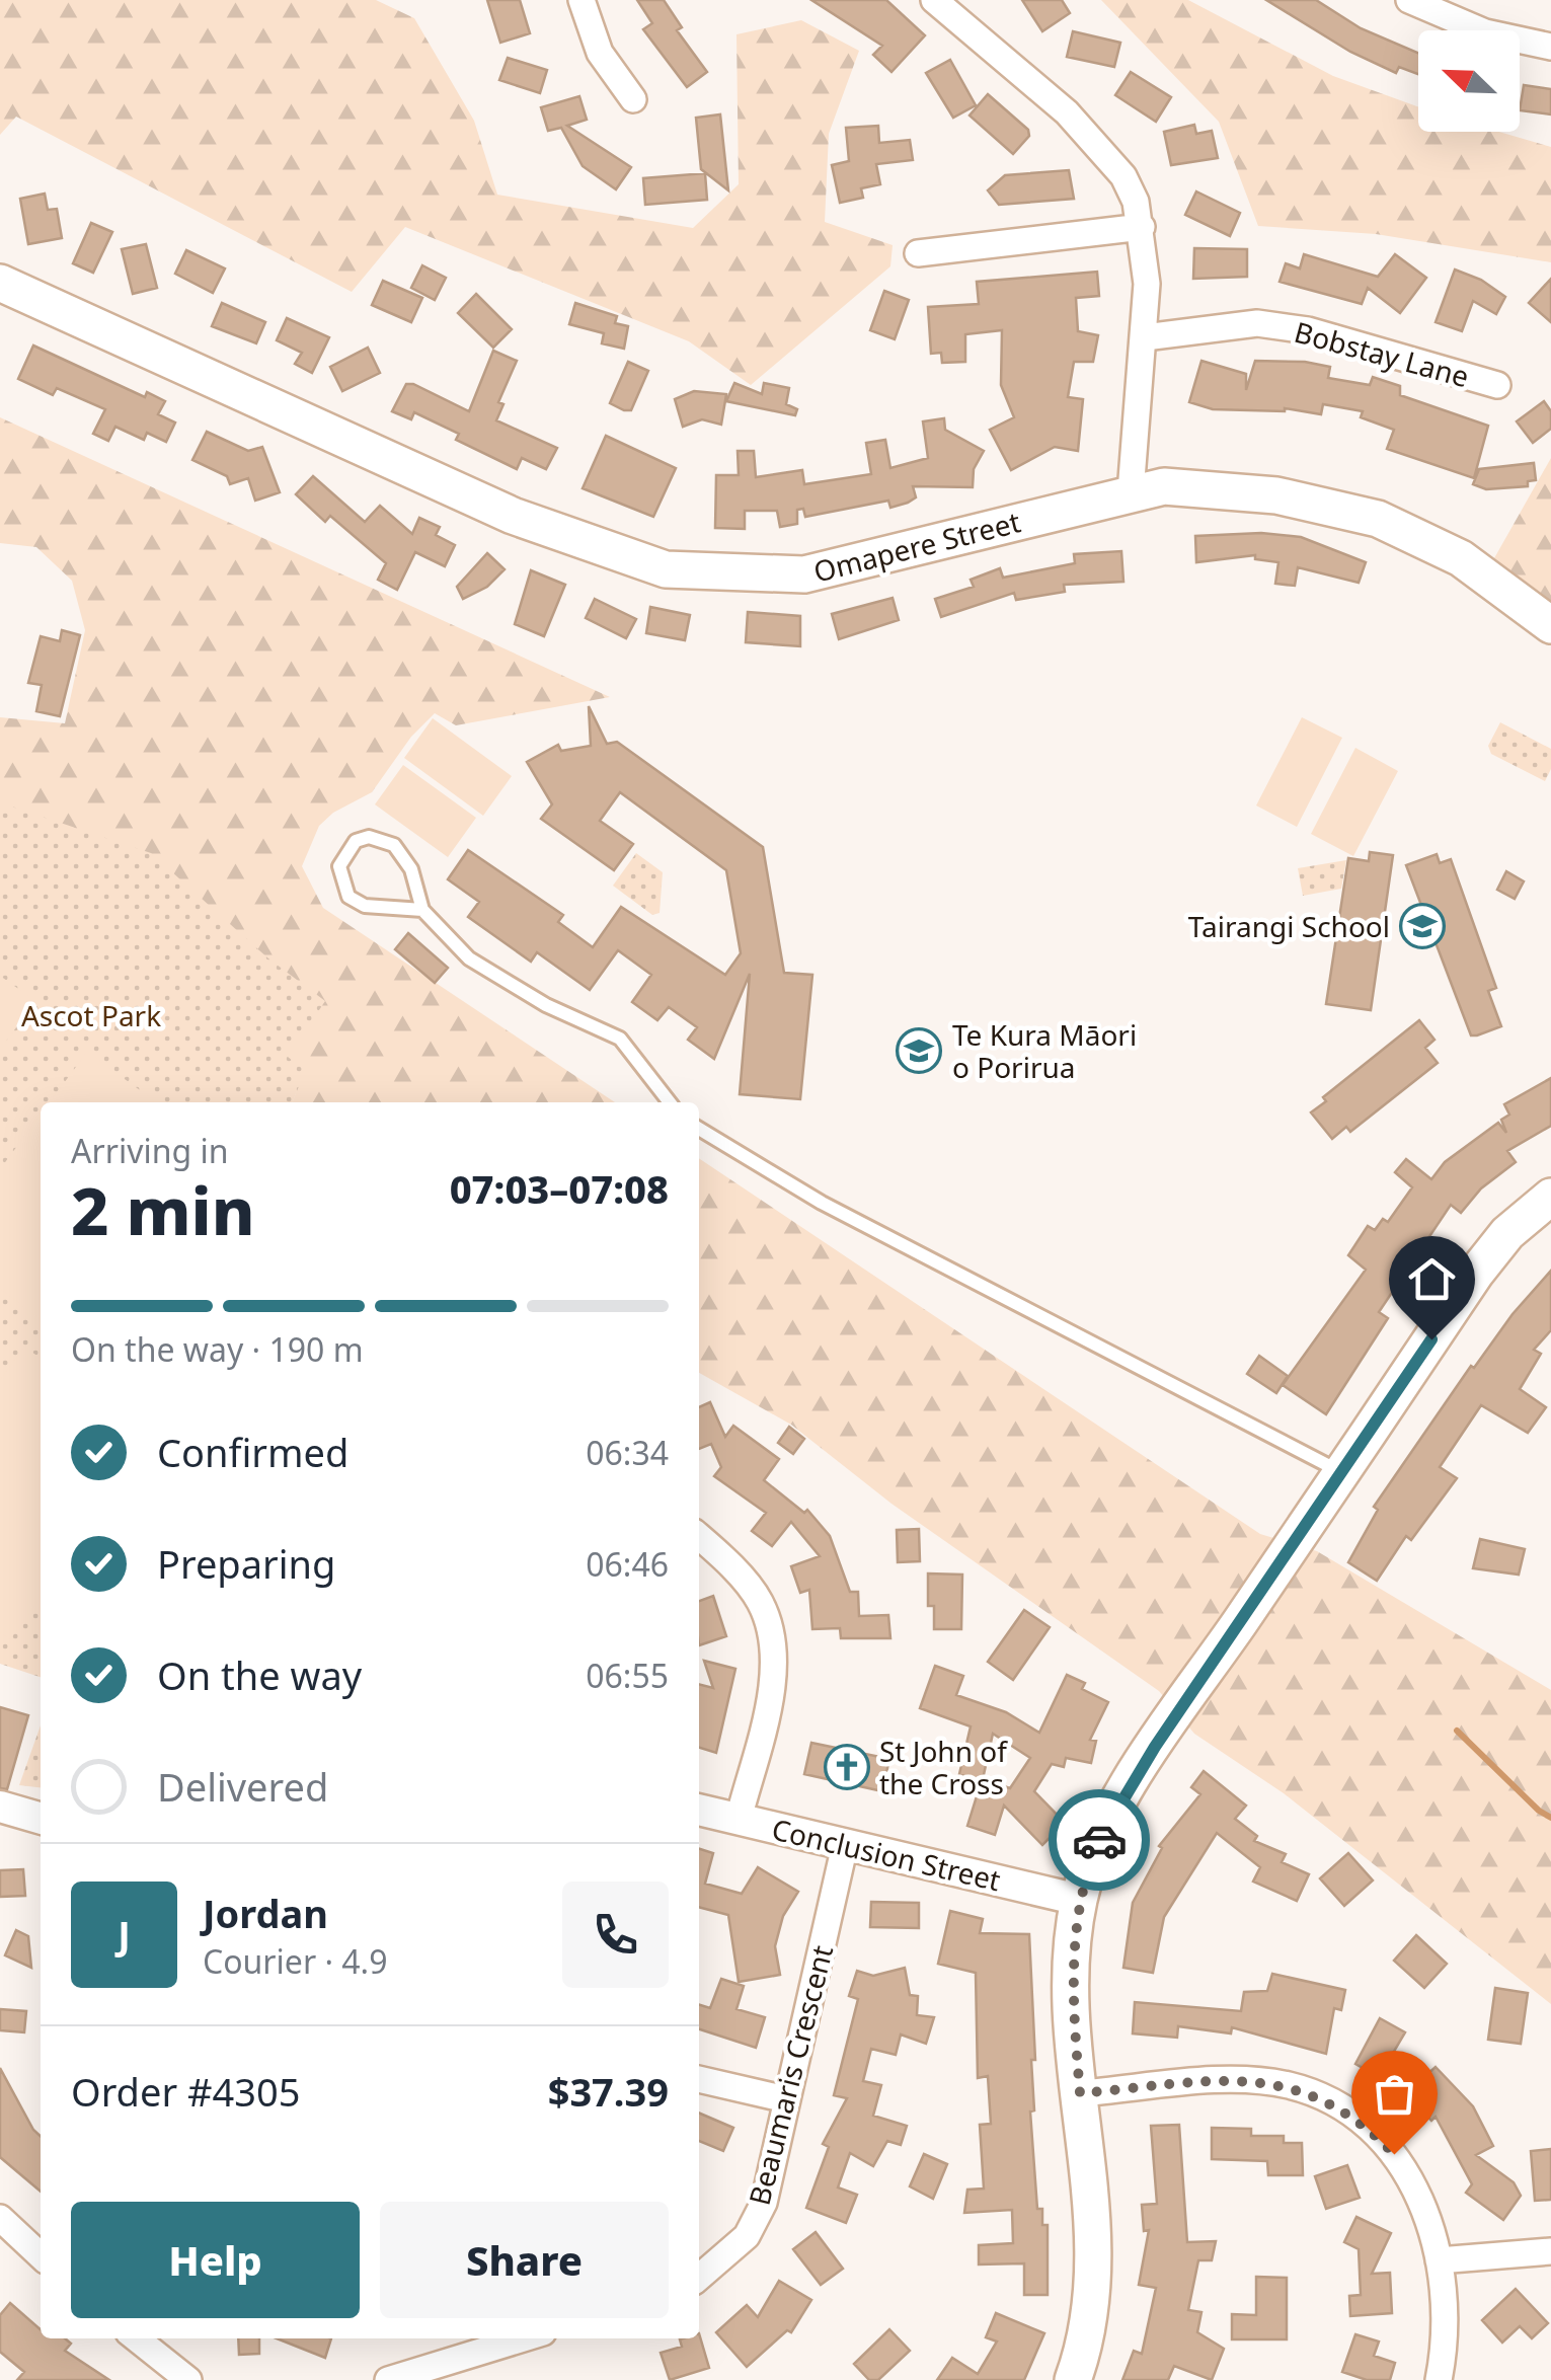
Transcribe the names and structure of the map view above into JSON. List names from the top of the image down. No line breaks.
{"streets":{"main road":["Omapere Street"],"street":["Bobstay Lane","Conclusion Street","Beaumaris Crescent"]},"crossings":[["Conclusion Street","Beaumaris Crescent"]],"parks":["Ascot Park"],"places":{"school or university":["Tairangi School","Te Kura Māori o Porirua"],"church":["St John of the Cross"]},"north":"top left","page":{"heading":["2 min","Arriving in","07:03–07:08"],"panel":["Jordan","Courier · 4.9","Order #4305","$37.39"],"bar":"On the way · 190 m","list":[["Confirmed","06:34"],["Preparing","06:46"],["On the way","06:55"],"Delivered"],"round":"J","buttons":["Help","Share"]}}
